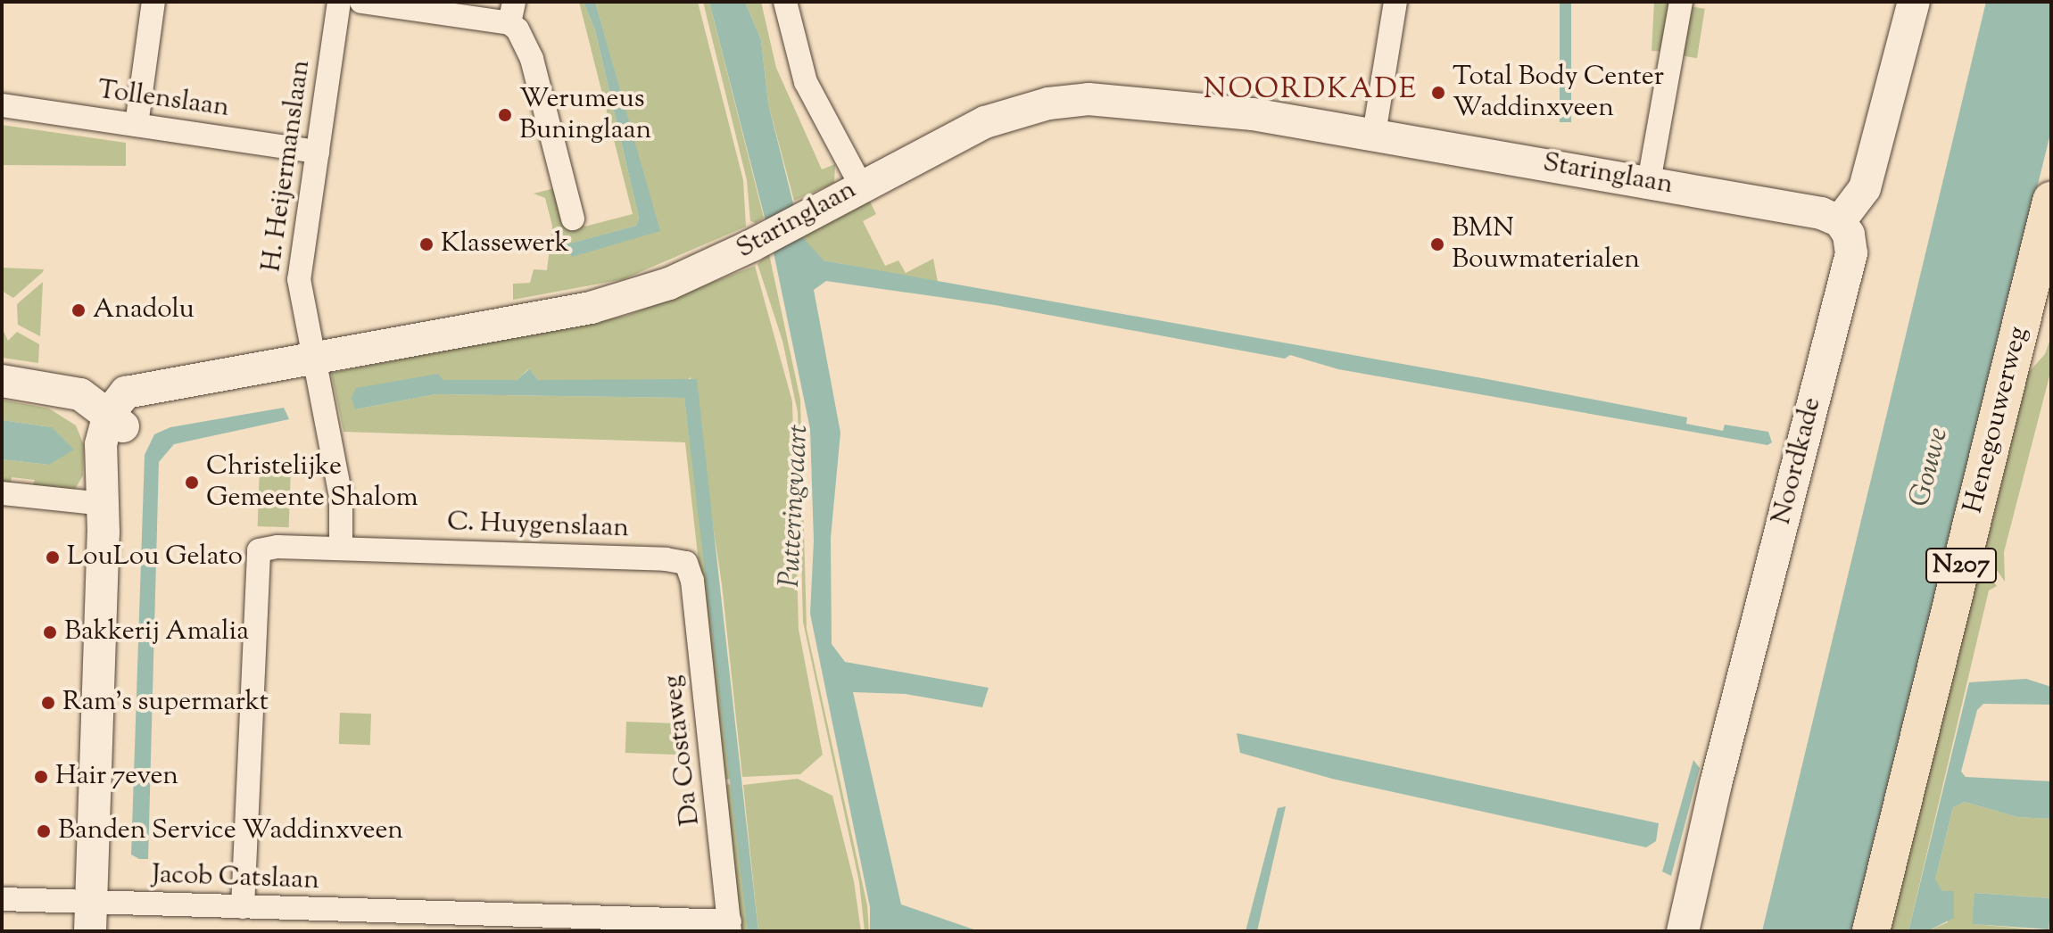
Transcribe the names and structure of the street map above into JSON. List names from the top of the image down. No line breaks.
{"streets":{"main road":["Henegouwerweg","N207"],"street":["Tollenslaan","H. Heijermanslaan","Staringlaan","Noordkade","C. Huygenslaan","Da Costaweg","Jacob Catslaan"]},"crossings":[["Tollenslaan","H. Heijermanslaan"],["H. Heijermanslaan","Staringlaan"],["H. Heijermanslaan","C. Huygenslaan"],["Staringlaan","Noordkade"],["C. Huygenslaan","Da Costaweg"],["C. Huygenslaan","Jacob Catslaan"],["Da Costaweg","Jacob Catslaan"]],"districts":["NOORDKADE"],"water":["Gouwe","Putteringvaart"],"places":["Total Body Center Waddinxveen","Werumeus Buninglaan","Klassewerk","BMN Bouwmaterialen","Anadolu","Christelijke Gemeente Shalom","LouLou Gelato","Bakkerij Amalia","Ram's supermarkt","Hair 7even","Banden Service Waddinxveen"]}
